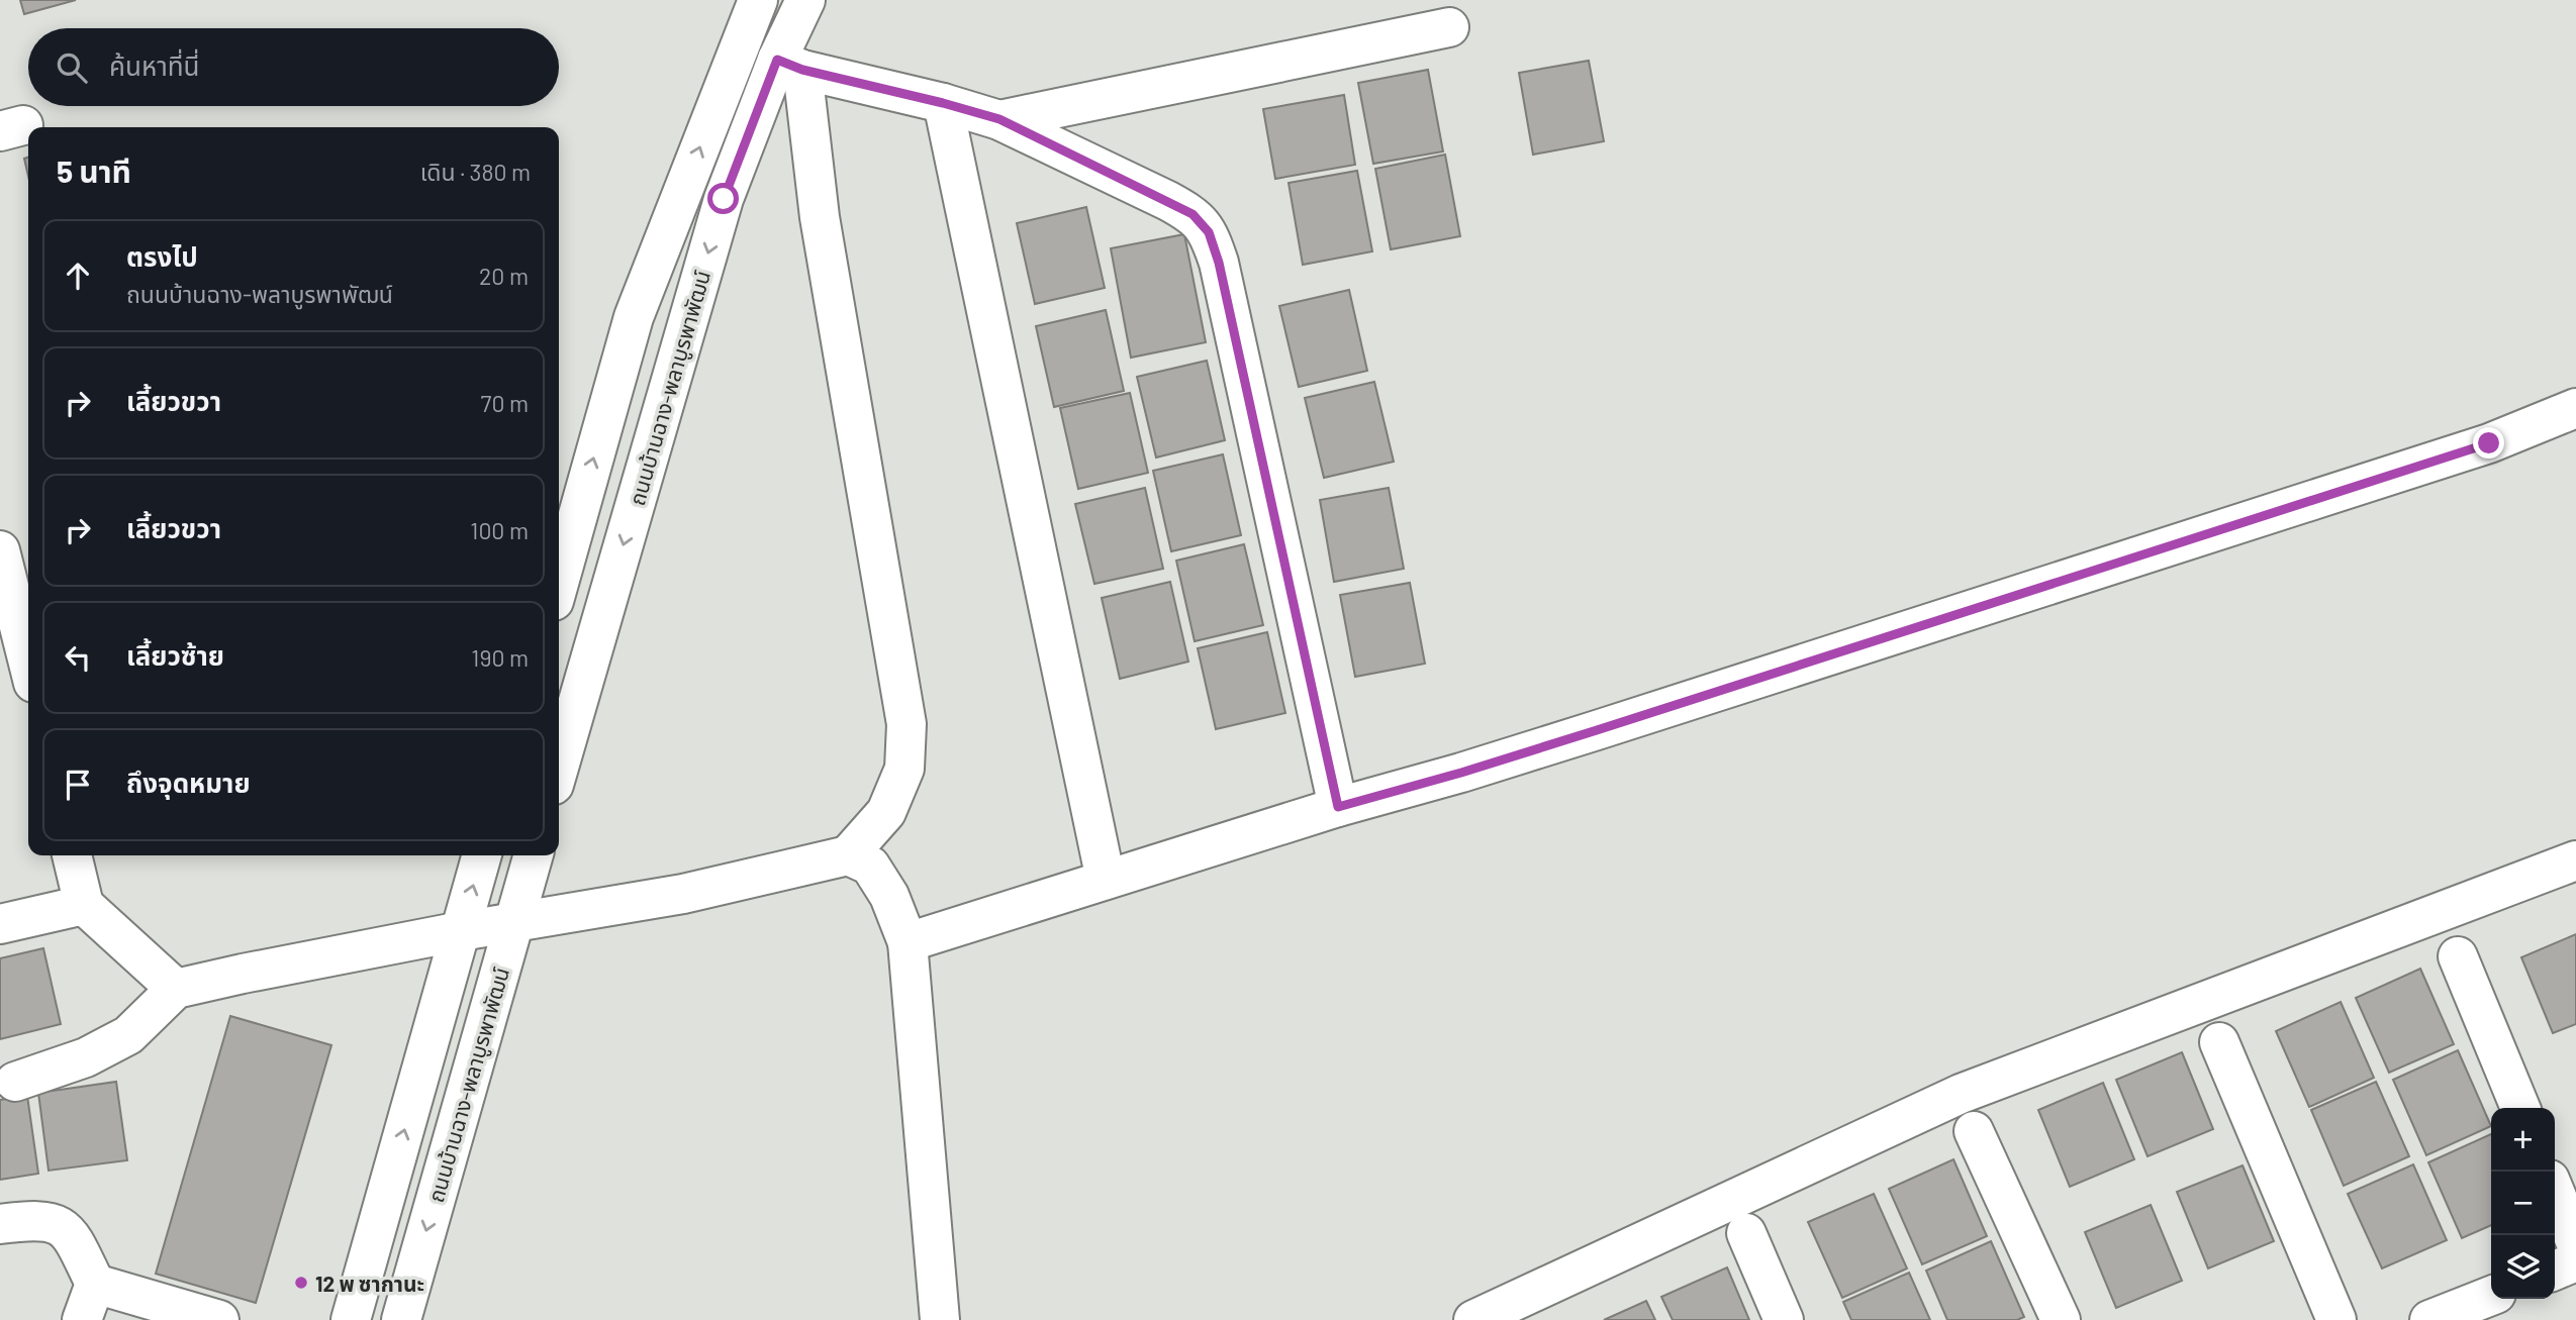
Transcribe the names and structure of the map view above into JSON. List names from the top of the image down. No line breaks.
{"streets":{"street":["ถนนบ้านฉาง-พลาบูรพาพัฒน์"]},"places":["12 พ ซากานะ"],"page":{"search":"ค้นหาที่นี่","heading":["5 นาที","เดิน · 380 m"],"list":[["ตรงไป","ถนนบ้านฉาง-พลาบูรพาพัฒน์","20 m"],["เลี้ยวขวา","70 m"],["เลี้ยวขวา","100 m"],["เลี้ยวซ้าย","190 m"],"ถึงจุดหมาย"],"map_buttons":["+","−"]}}
